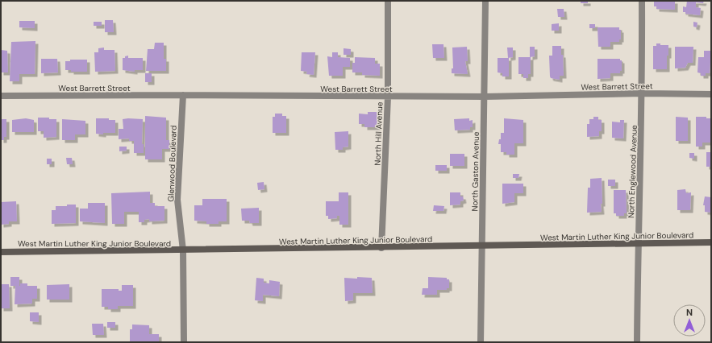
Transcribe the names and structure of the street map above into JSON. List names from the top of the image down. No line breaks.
{"streets":{"main road":["West Martin Luther King Junior Boulevard"],"street":["West Barrett Street","North Hill Avenue","Glenwood Boulevard","North Gaston Avenue","North Englewood Avenue"]},"crossings":[["West Barrett Street","North Hill Avenue"],["West Barrett Street","Glenwood Boulevard"],["West Barrett Street","North Gaston Avenue"],["West Barrett Street","North Englewood Avenue"],["North Hill Avenue","West Martin Luther King Junior Boulevard"],["Glenwood Boulevard","West Martin Luther King Junior Boulevard"],["North Gaston Avenue","West Martin Luther King Junior Boulevard"],["North Englewood Avenue","West Martin Luther King Junior Boulevard"]],"north":"top"}
